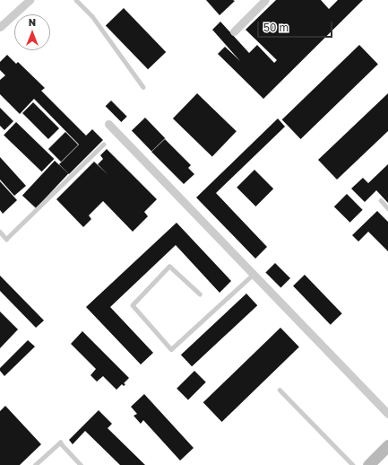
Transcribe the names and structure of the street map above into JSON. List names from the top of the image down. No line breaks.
{"scale_bar":"50 m","north":"top"}
